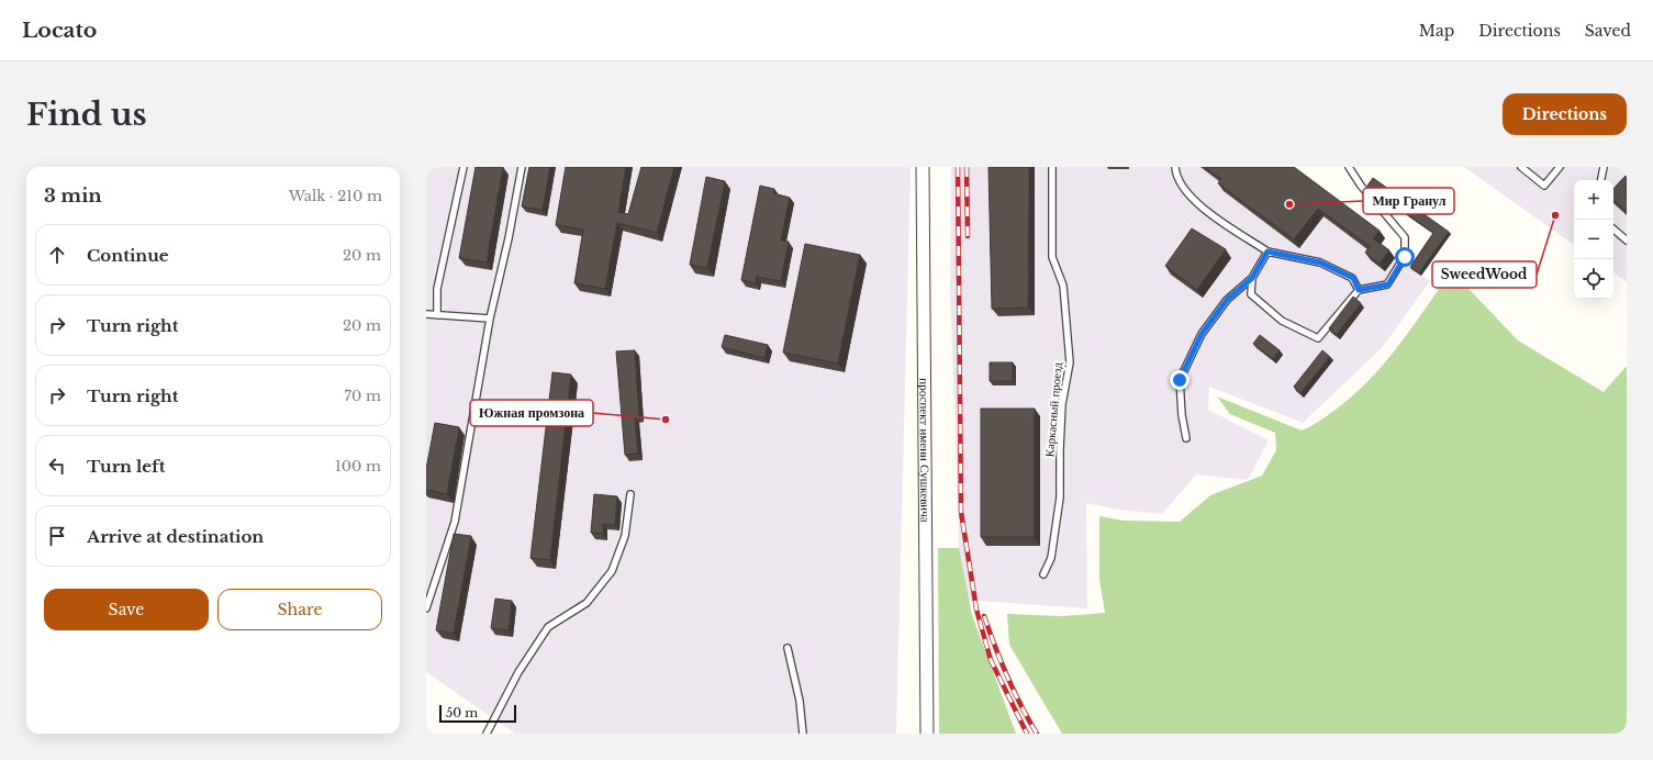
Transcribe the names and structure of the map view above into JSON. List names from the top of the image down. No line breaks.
{"streets":{"street":["проспект имени Сушкевича"],"lane":["Каркасный проезд"]},"places":["Мир Гранул","SweedWood","Южная промзона"],"scale_bar":"50 m","page":{"header":"Locato","nav":["Map","Directions","Saved"],"buttons":["Directions",["Save","Share"]],"title":"Find us","heading":["3 min","Walk · 210 m"],"map_buttons":["+","−"],"list":[["Continue","20 m"],["Turn right","20 m"],["Turn right","70 m"],["Turn left","100 m"],"Arrive at destination"],"scale":"50 m"}}
